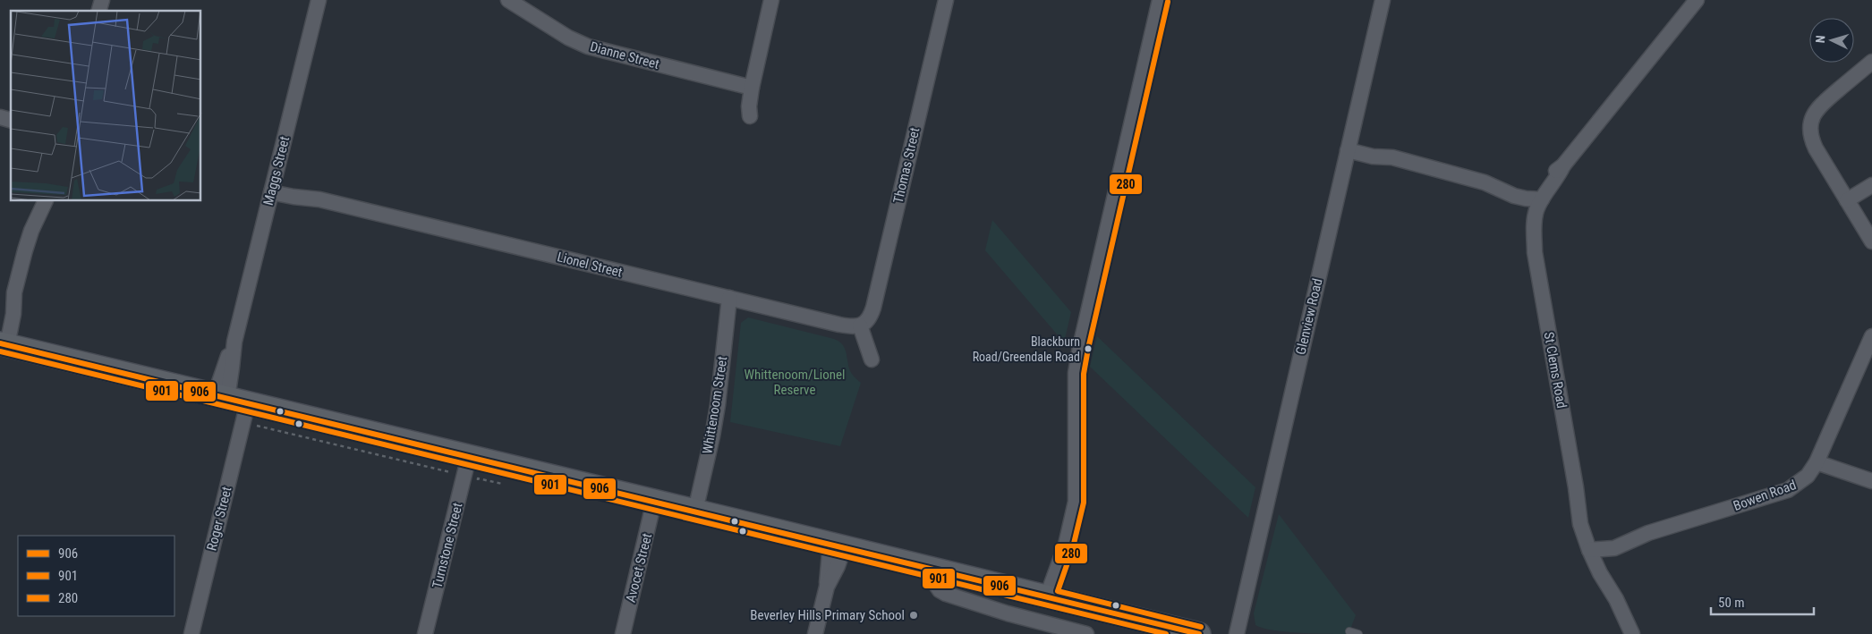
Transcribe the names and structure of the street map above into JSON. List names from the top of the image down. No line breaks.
{"streets":{"street":["Dianne Street","Thomas Street","Maggs Street","Lionel Street","Glenview Road","St Clems Road","Whittenoom Street","Bowen Road","Roger Street","Turnstone Street","Avocet Street"]},"crossings":[["Thomas Street","Lionel Street"],["Maggs Street","Lionel Street"],["Maggs Street","Roger Street"],["Lionel Street","Whittenoom Street"],["St Clems Road","Bowen Road"]],"parks":["Whittenoom/Lionel Reserve"],"places":["Blackburn Road/Greendale Road","Beverley Hills Primary School"],"lines":["transit line 280","transit line 906","transit line 901"],"legend":["906","901","280"],"scale_bar":"50 m","north":"left"}
